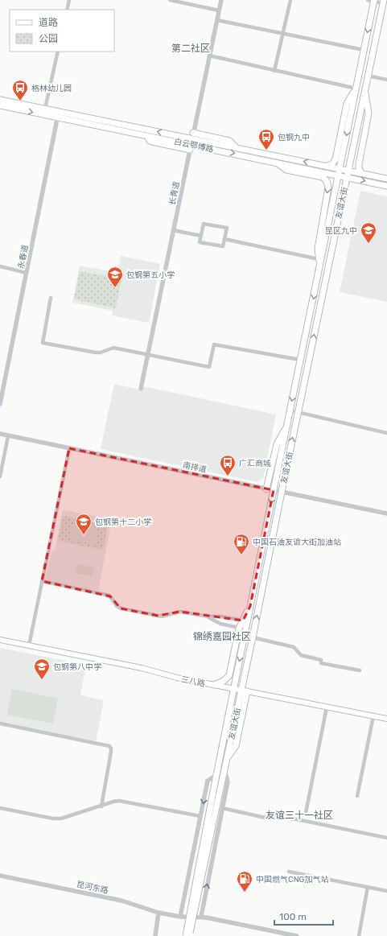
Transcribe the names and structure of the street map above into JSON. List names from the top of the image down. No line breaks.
{"streets":{"main road":["白云鄂博路","友谊大街","三八路"],"street":["长青道","永春道","南排道","昆河东路"]},"crossings":[["白云鄂博路","长青道"],["白云鄂博路","友谊大街"],["白云鄂博路","永春道"],["友谊大街","南排道"],["友谊大街","三八路"]],"districts":["第二社区","锦绣嘉园社区","友谊三十一社区"],"places":{"bus stop":["格林幼儿园","包钢九中","广汇商城"],"school or university":["昆区九中","包钢第五小学","包钢第十二小学","包钢第八中学"],"fuel station":["中国石油友谊大街加油站","中国燃气CNG加气站"]},"legend":["道路","公园"],"scale_bar":"100 m"}
